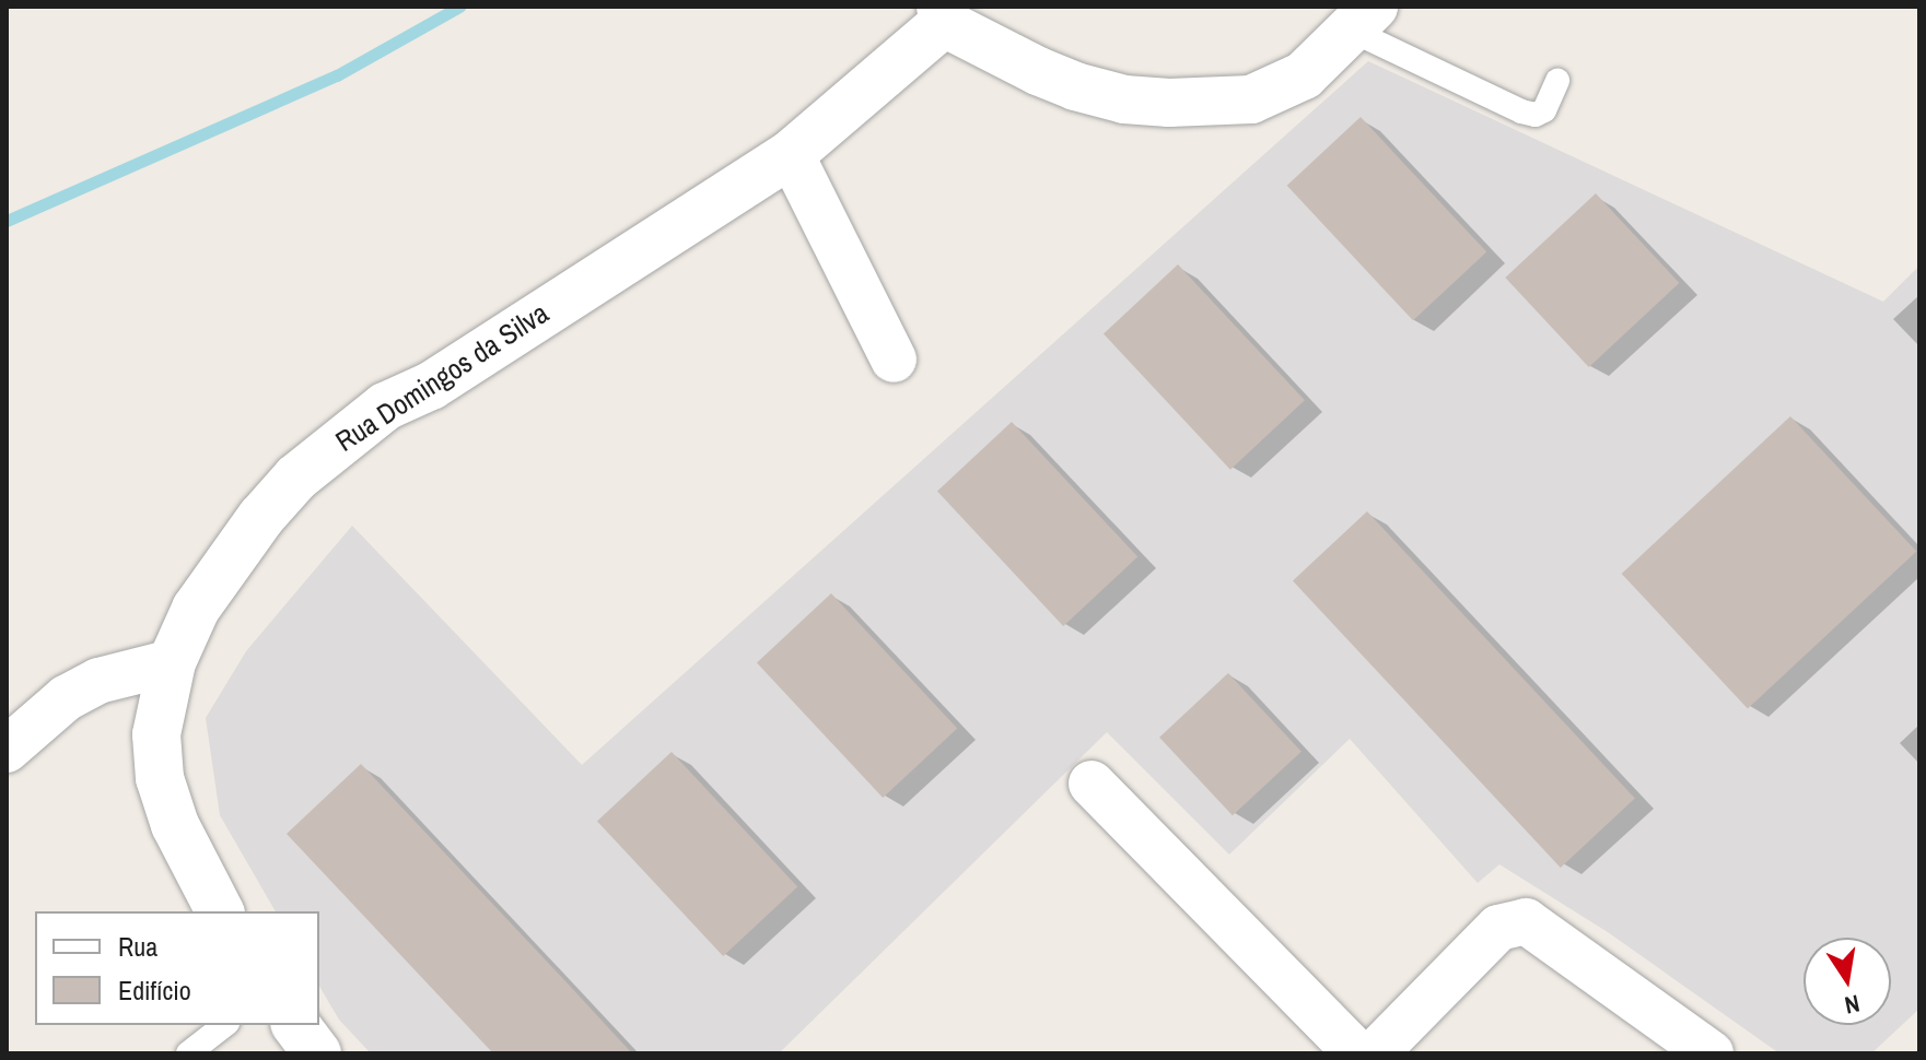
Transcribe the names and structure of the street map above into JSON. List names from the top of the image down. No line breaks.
{"streets":{"street":["Rua Domingos da Silva"]},"legend":["Rua","Edifício"],"north":"bottom"}
